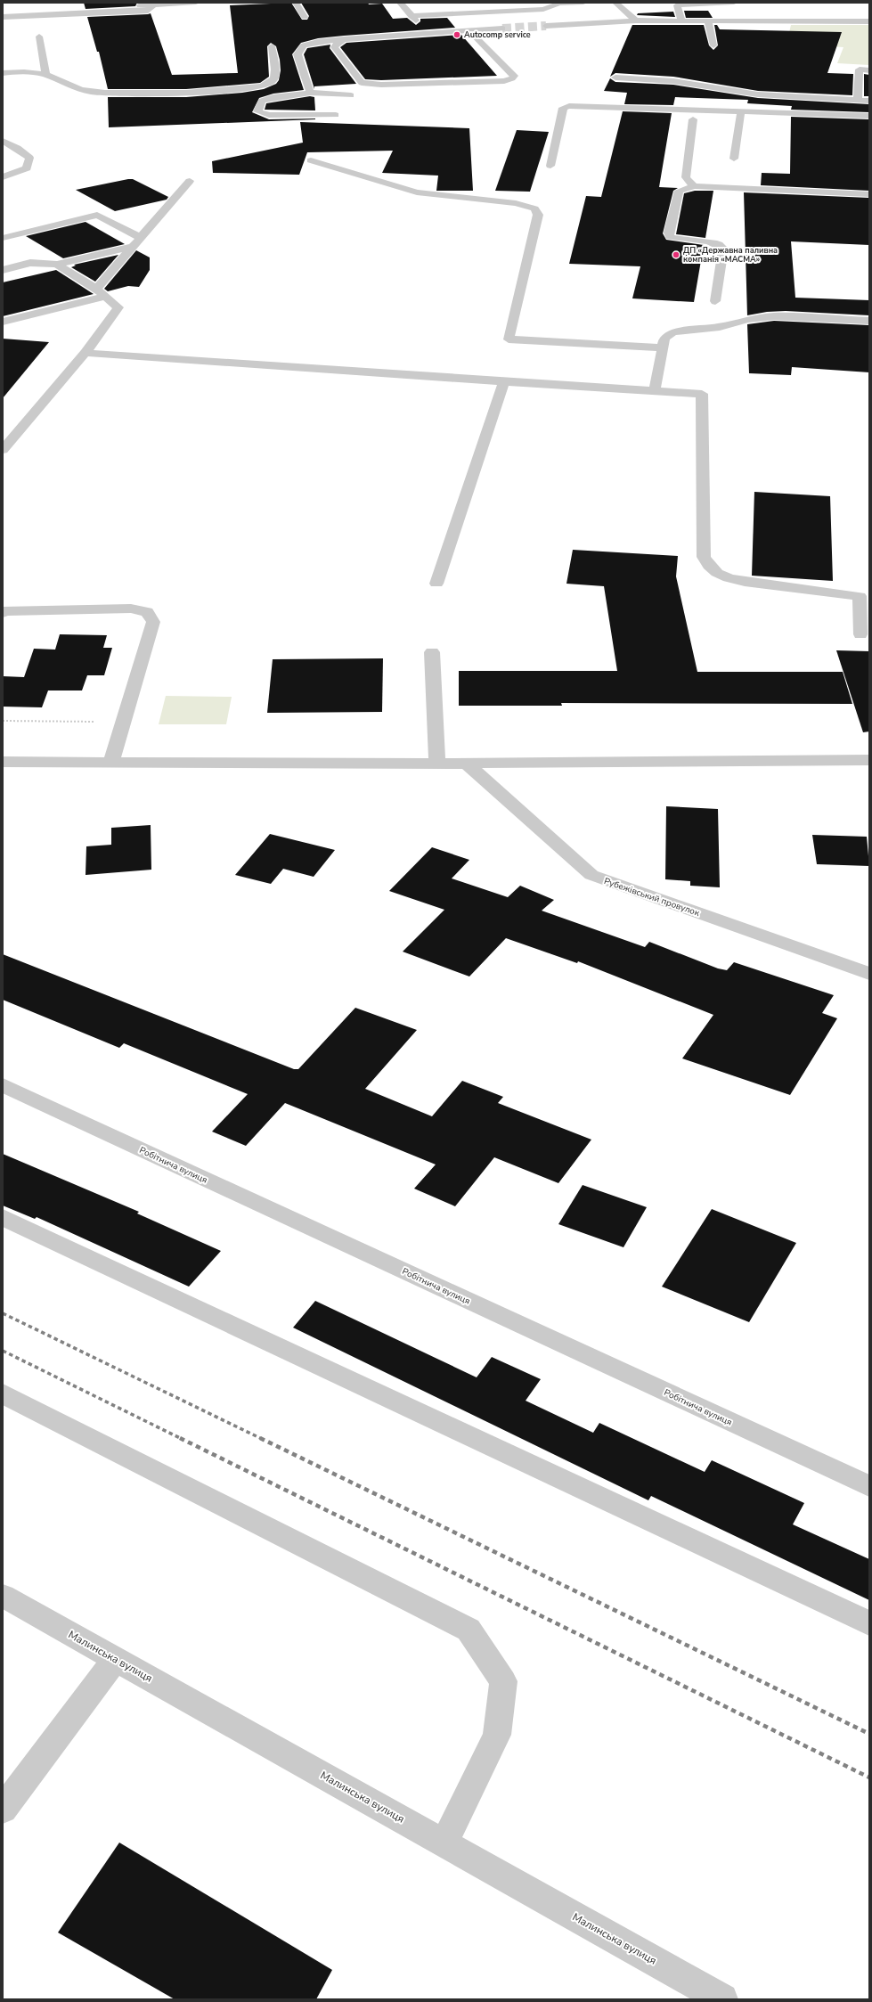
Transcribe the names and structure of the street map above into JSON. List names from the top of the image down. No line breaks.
{"streets":{"street":["Рубежівський провулок","Робітнича вулиця","Малинська вулиця"]},"places":["Autocomp service","ДП «Державна паливна компанія «МАСМА»"]}
